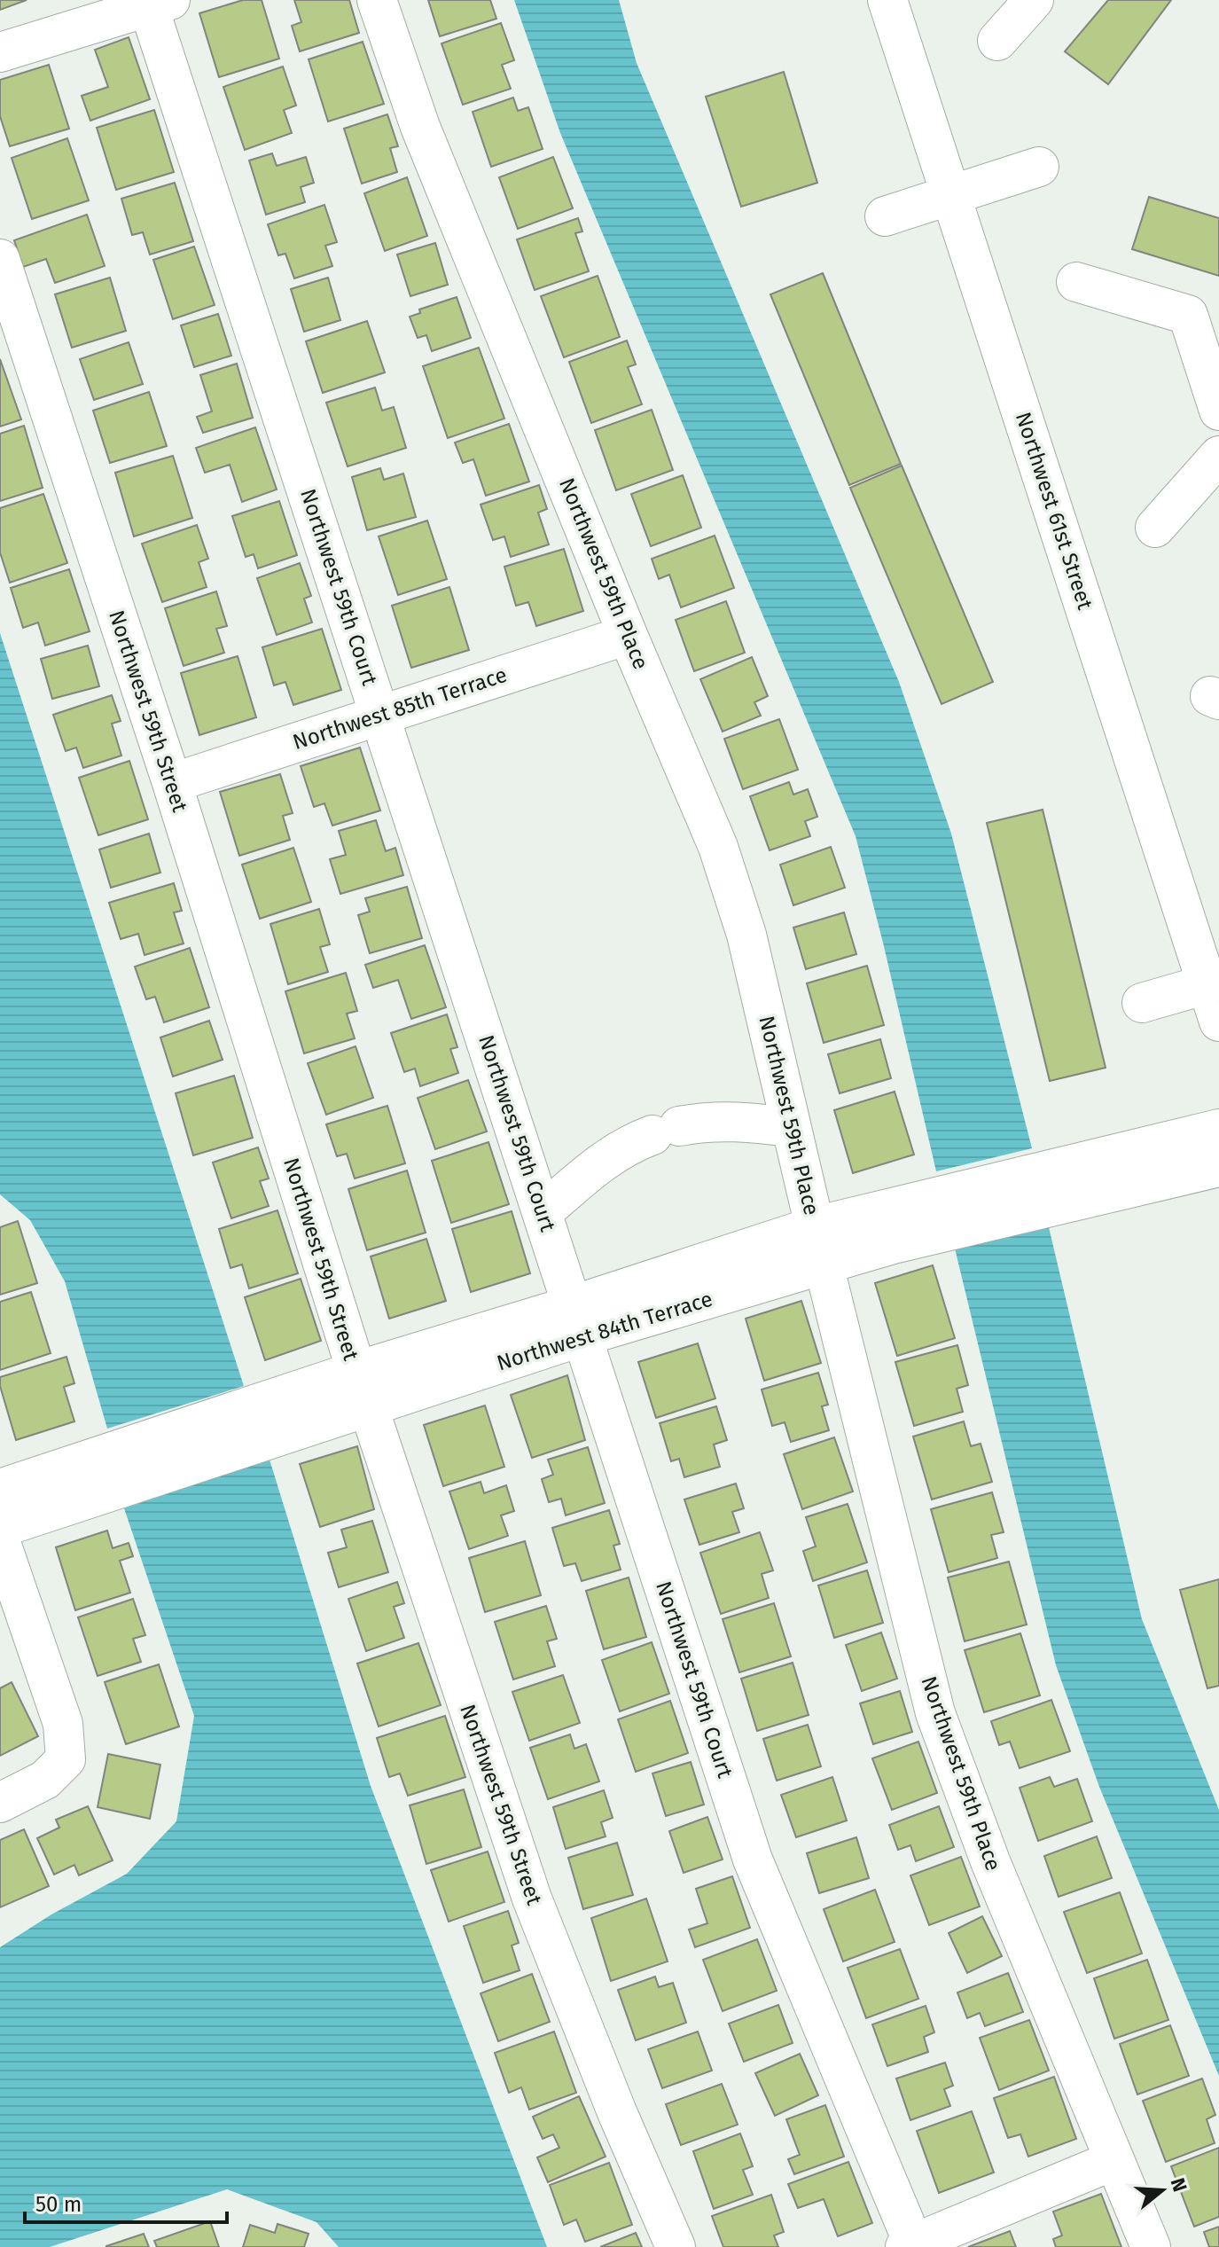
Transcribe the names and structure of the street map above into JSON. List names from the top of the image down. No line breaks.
{"streets":{"street":["Northwest 61st Street","Northwest 59th Place","Northwest 59th Court","Northwest 85th Terrace","Northwest 59th Street","Northwest 84th Terrace"]},"crossings":[["Northwest 59th Place","Northwest 85th Terrace"],["Northwest 59th Place","Northwest 84th Terrace"],["Northwest 59th Court","Northwest 85th Terrace"],["Northwest 59th Court","Northwest 84th Terrace"],["Northwest 85th Terrace","Northwest 59th Street"],["Northwest 59th Street","Northwest 84th Terrace"]],"scale_bar":"50 m","north":"right"}
